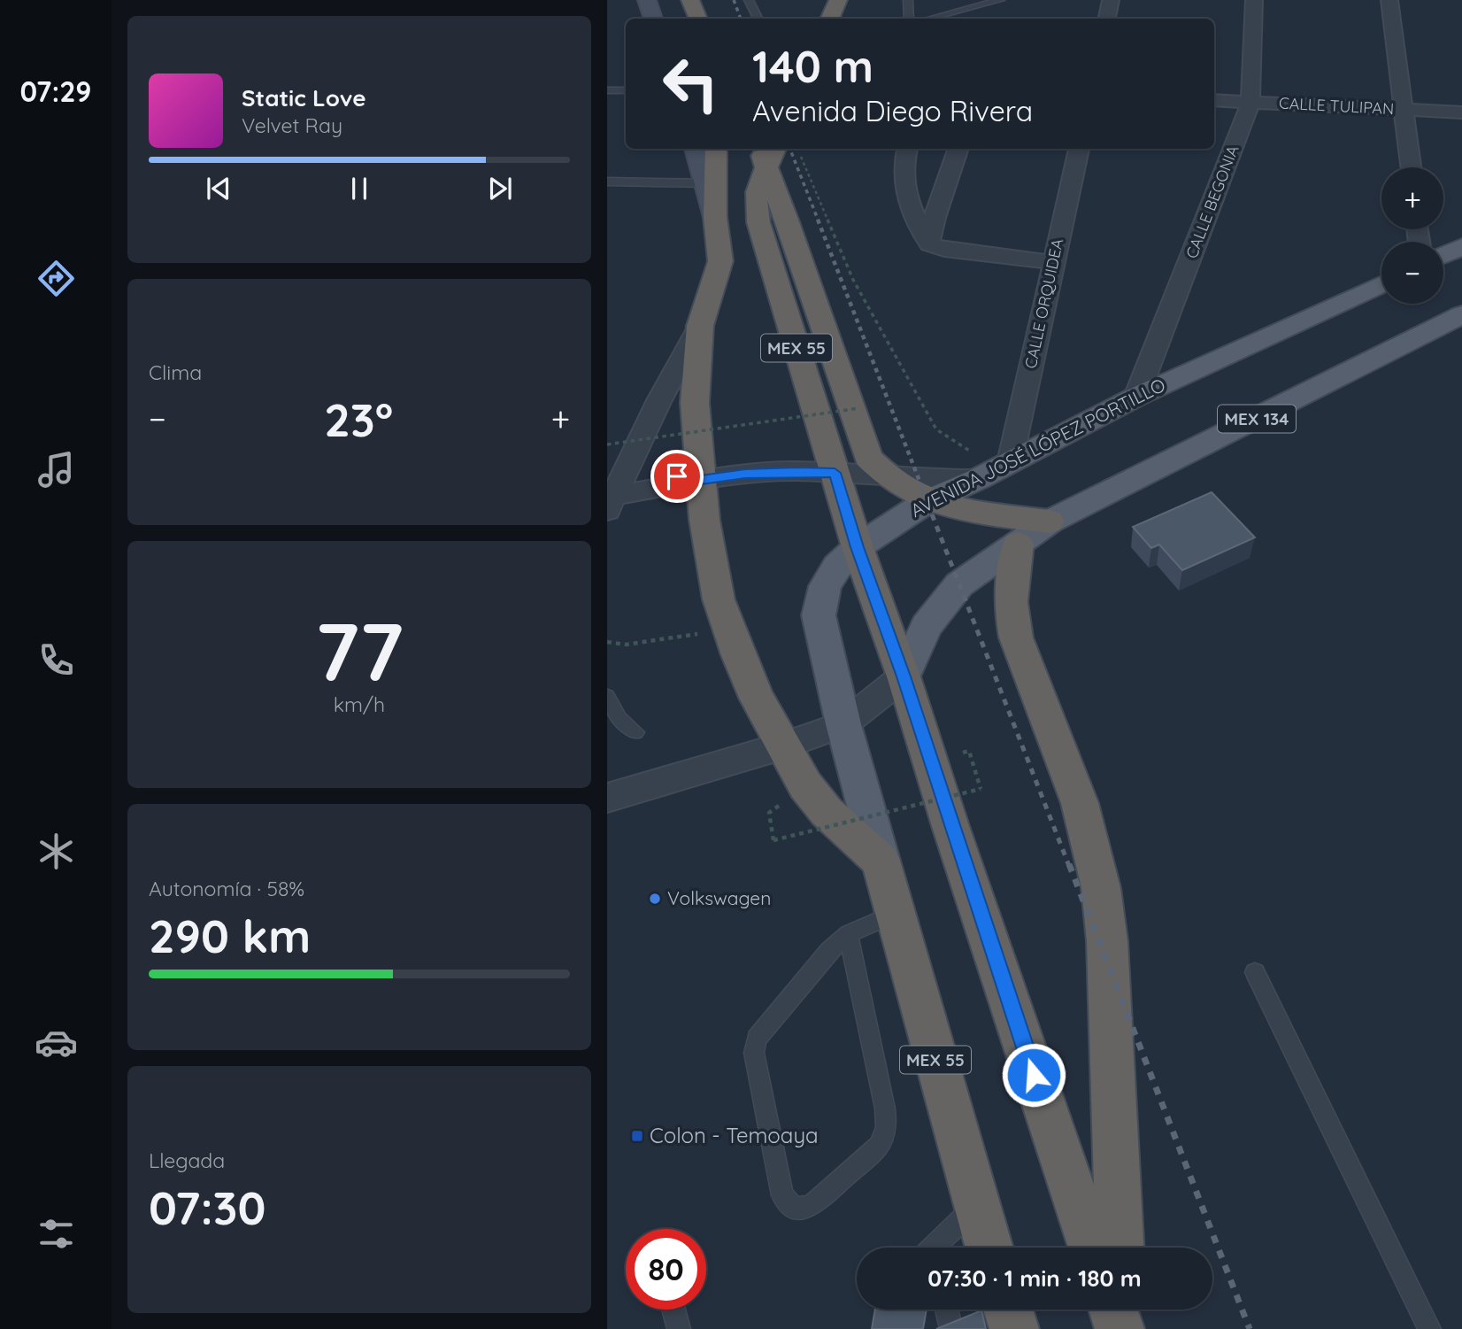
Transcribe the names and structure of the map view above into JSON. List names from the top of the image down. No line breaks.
{"streets":{"highway":["MEX 55"],"main road":["MEX 134","AVENIDA JOSÉ LÓPEZ PORTILLO"],"street":["CALLE TULIPAN","CALLE BEGONIA","CALLE ORQUIDEA"]},"crossings":[["CALLE TULIPAN","CALLE BEGONIA"],["CALLE BEGONIA","AVENIDA JOSÉ LÓPEZ PORTILLO"],["CALLE ORQUIDEA","AVENIDA JOSÉ LÓPEZ PORTILLO"],["MEX 55","MEX 134"],["MEX 55","AVENIDA JOSÉ LÓPEZ PORTILLO"],["MEX 134","AVENIDA JOSÉ LÓPEZ PORTILLO"]],"places":{"other":["Volkswagen"],"transit":["Colon - Temoaya"]},"page":{"tabs":"07:29","turn":["140 m","Avenida Diego Rivera"],"song":["Static Love","Velvet Ray"],"map_buttons":["+","−"],"tile":["Clima",["77","km/h"],["Autonomía · 58%","290 km"],["Llegada","07:30"]],"heat":["−","23°","+"],"limit":"80","trip":"07:30 · 1 min · 180 m"}}
